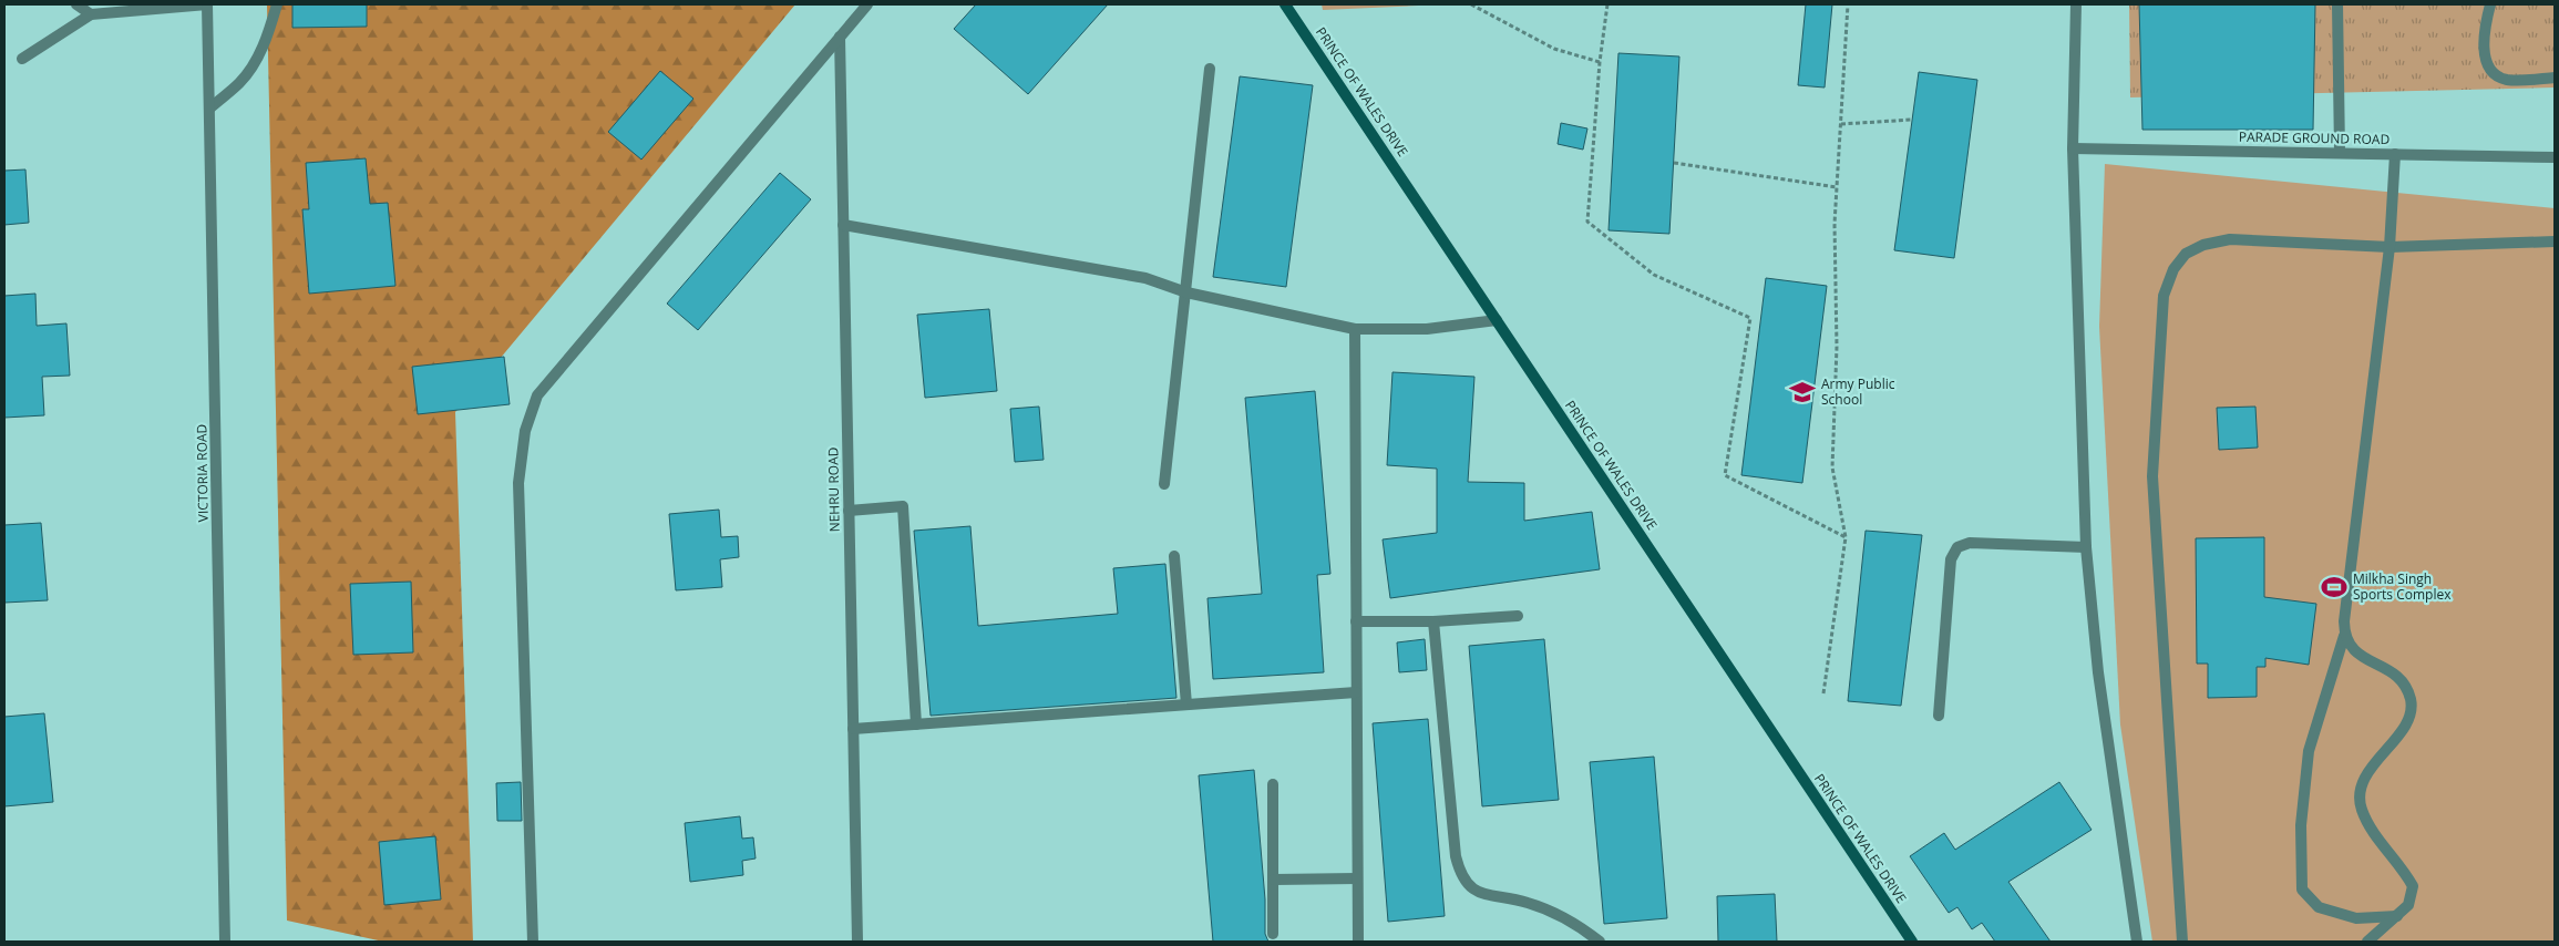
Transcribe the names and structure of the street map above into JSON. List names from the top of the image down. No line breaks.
{"streets":{"main road":["PRINCE OF WALES DRIVE"],"street":["PARADE GROUND ROAD","VICTORIA ROAD","NEHRU ROAD"]},"places":{"school or university":["Army Public School"],"sports":["Milkha Singh Sports Complex"]}}
